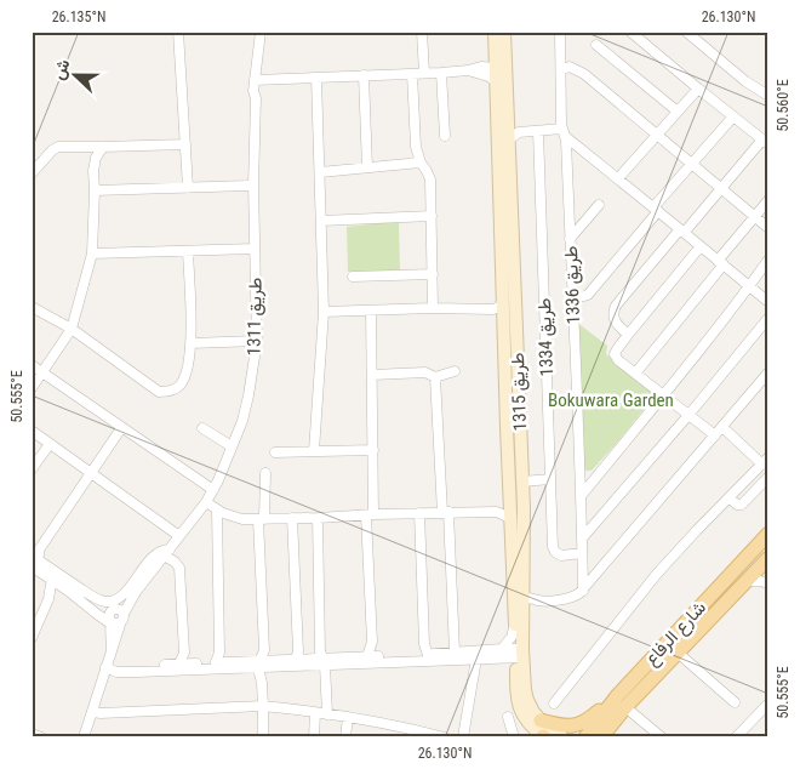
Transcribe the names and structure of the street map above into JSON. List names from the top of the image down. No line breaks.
{"streets":{"main road":["شارع الرفاع"],"street":["طريق 1336","طريق 1311","طريق 1334","طريق 1315"]},"crossings":[["طريق 1336","طريق 1334"]],"parks":["Bokuwara Garden"],"north":"left","coordinates":["26.135°N","26.130°N","50.560°E","50.555°E"]}
